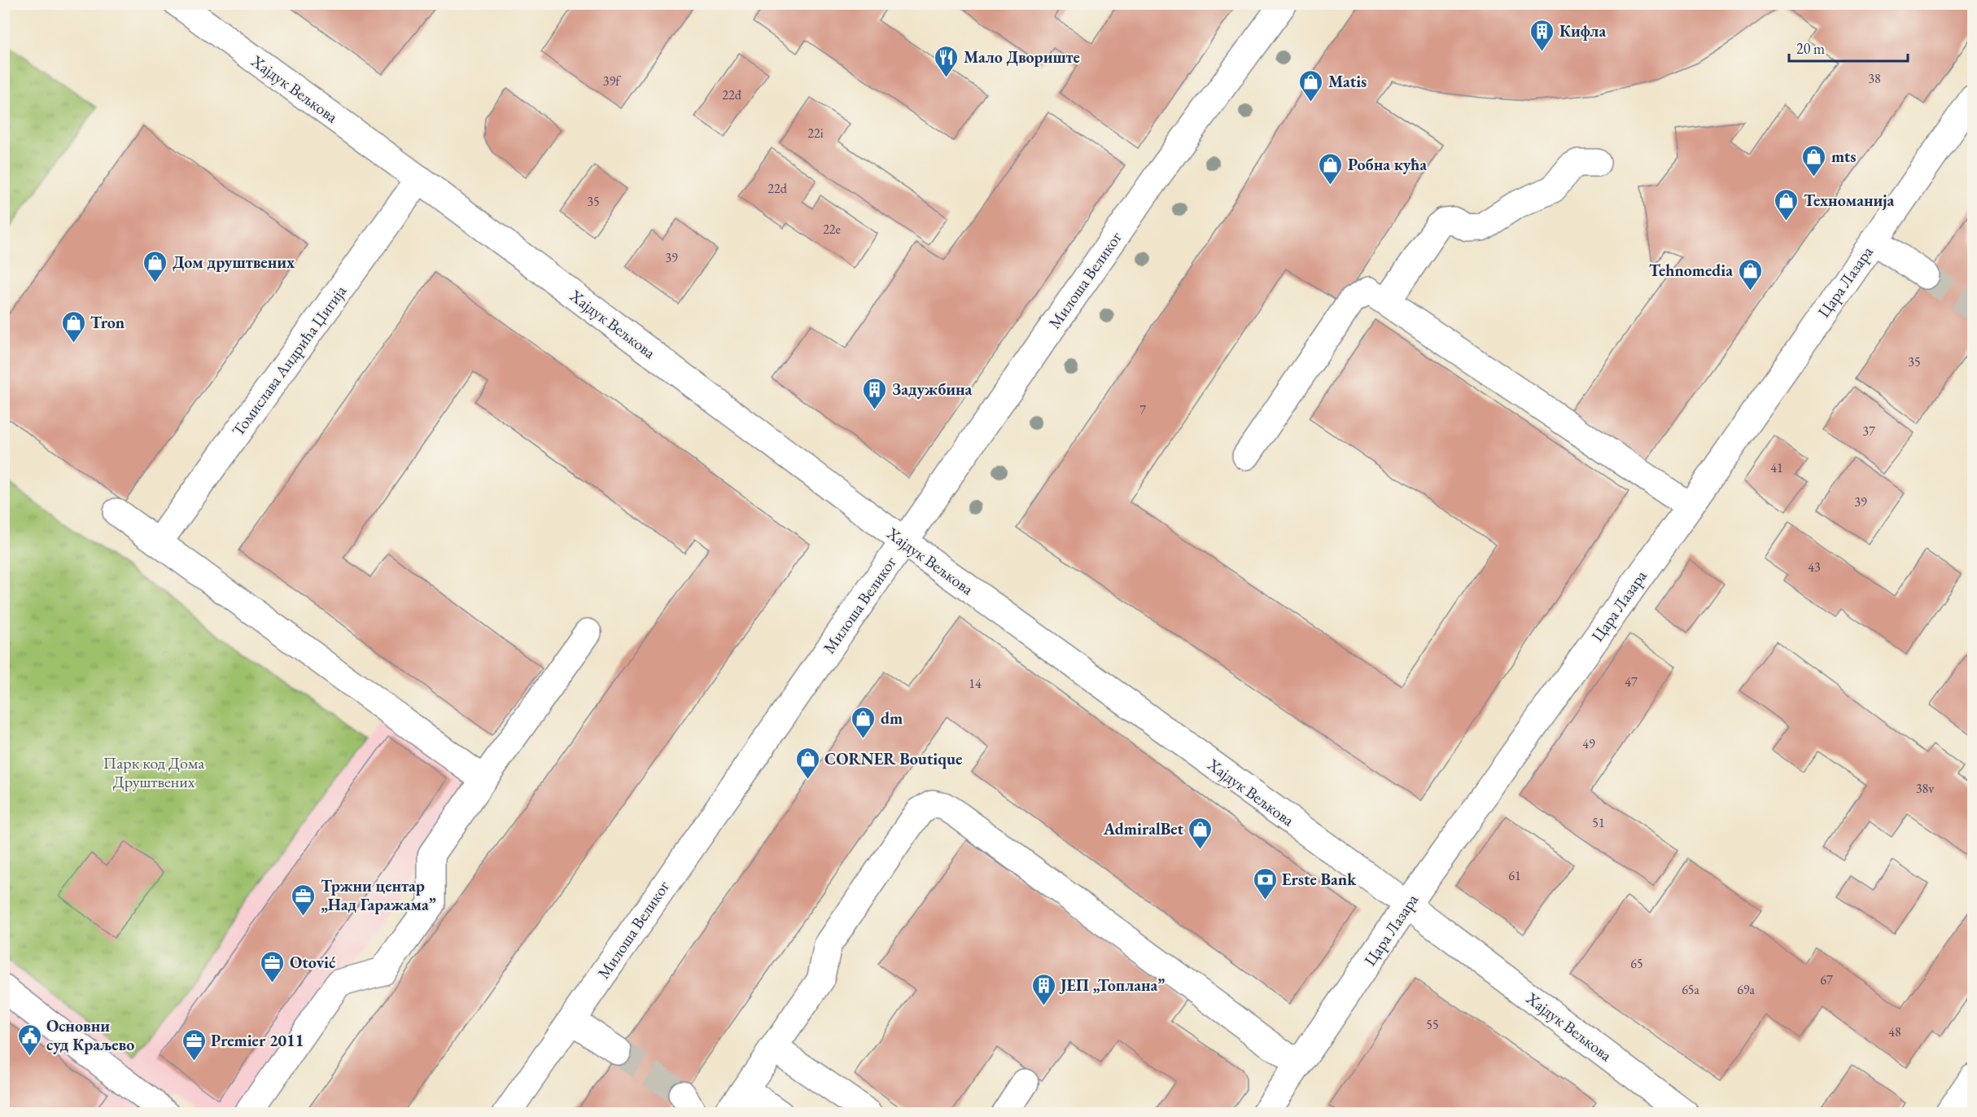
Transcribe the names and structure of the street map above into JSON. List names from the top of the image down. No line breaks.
{"streets":{"street":["Хајдук Вељкова","Милоша Великог","Цара Лазара","Томислава Андрића Џигија"]},"crossings":[["Хајдук Вељкова","Милоша Великог"],["Хајдук Вељкова","Цара Лазара"],["Хајдук Вељкова","Томислава Андрића Џигија"]],"parks":["Парк код Дома Друштвених"],"places":{"building":["Кифла","Задужбина","ЈЕП „Топлана”"],"restaurant":["Мало Двориште"],"shop":["Matis","mts","Робна кућа","Техноманија","Дом друштвених","Tehnomedia","Tron","dm","CORNER Boutique","AdmiralBet"],"bank":["Erste Bank"],"office":["Тржни центар „Над Гаражама”","Otović","Premier 2011"],"public building":["Основни суд Краљево"]},"house_numbers":["38","39f","22đ","22i","22d","35","22e","39","35","7","37","41","39","43","47","14","49","38v","51","61","65","67","65a","69a","55","48"],"scale_bar":"20 m"}
